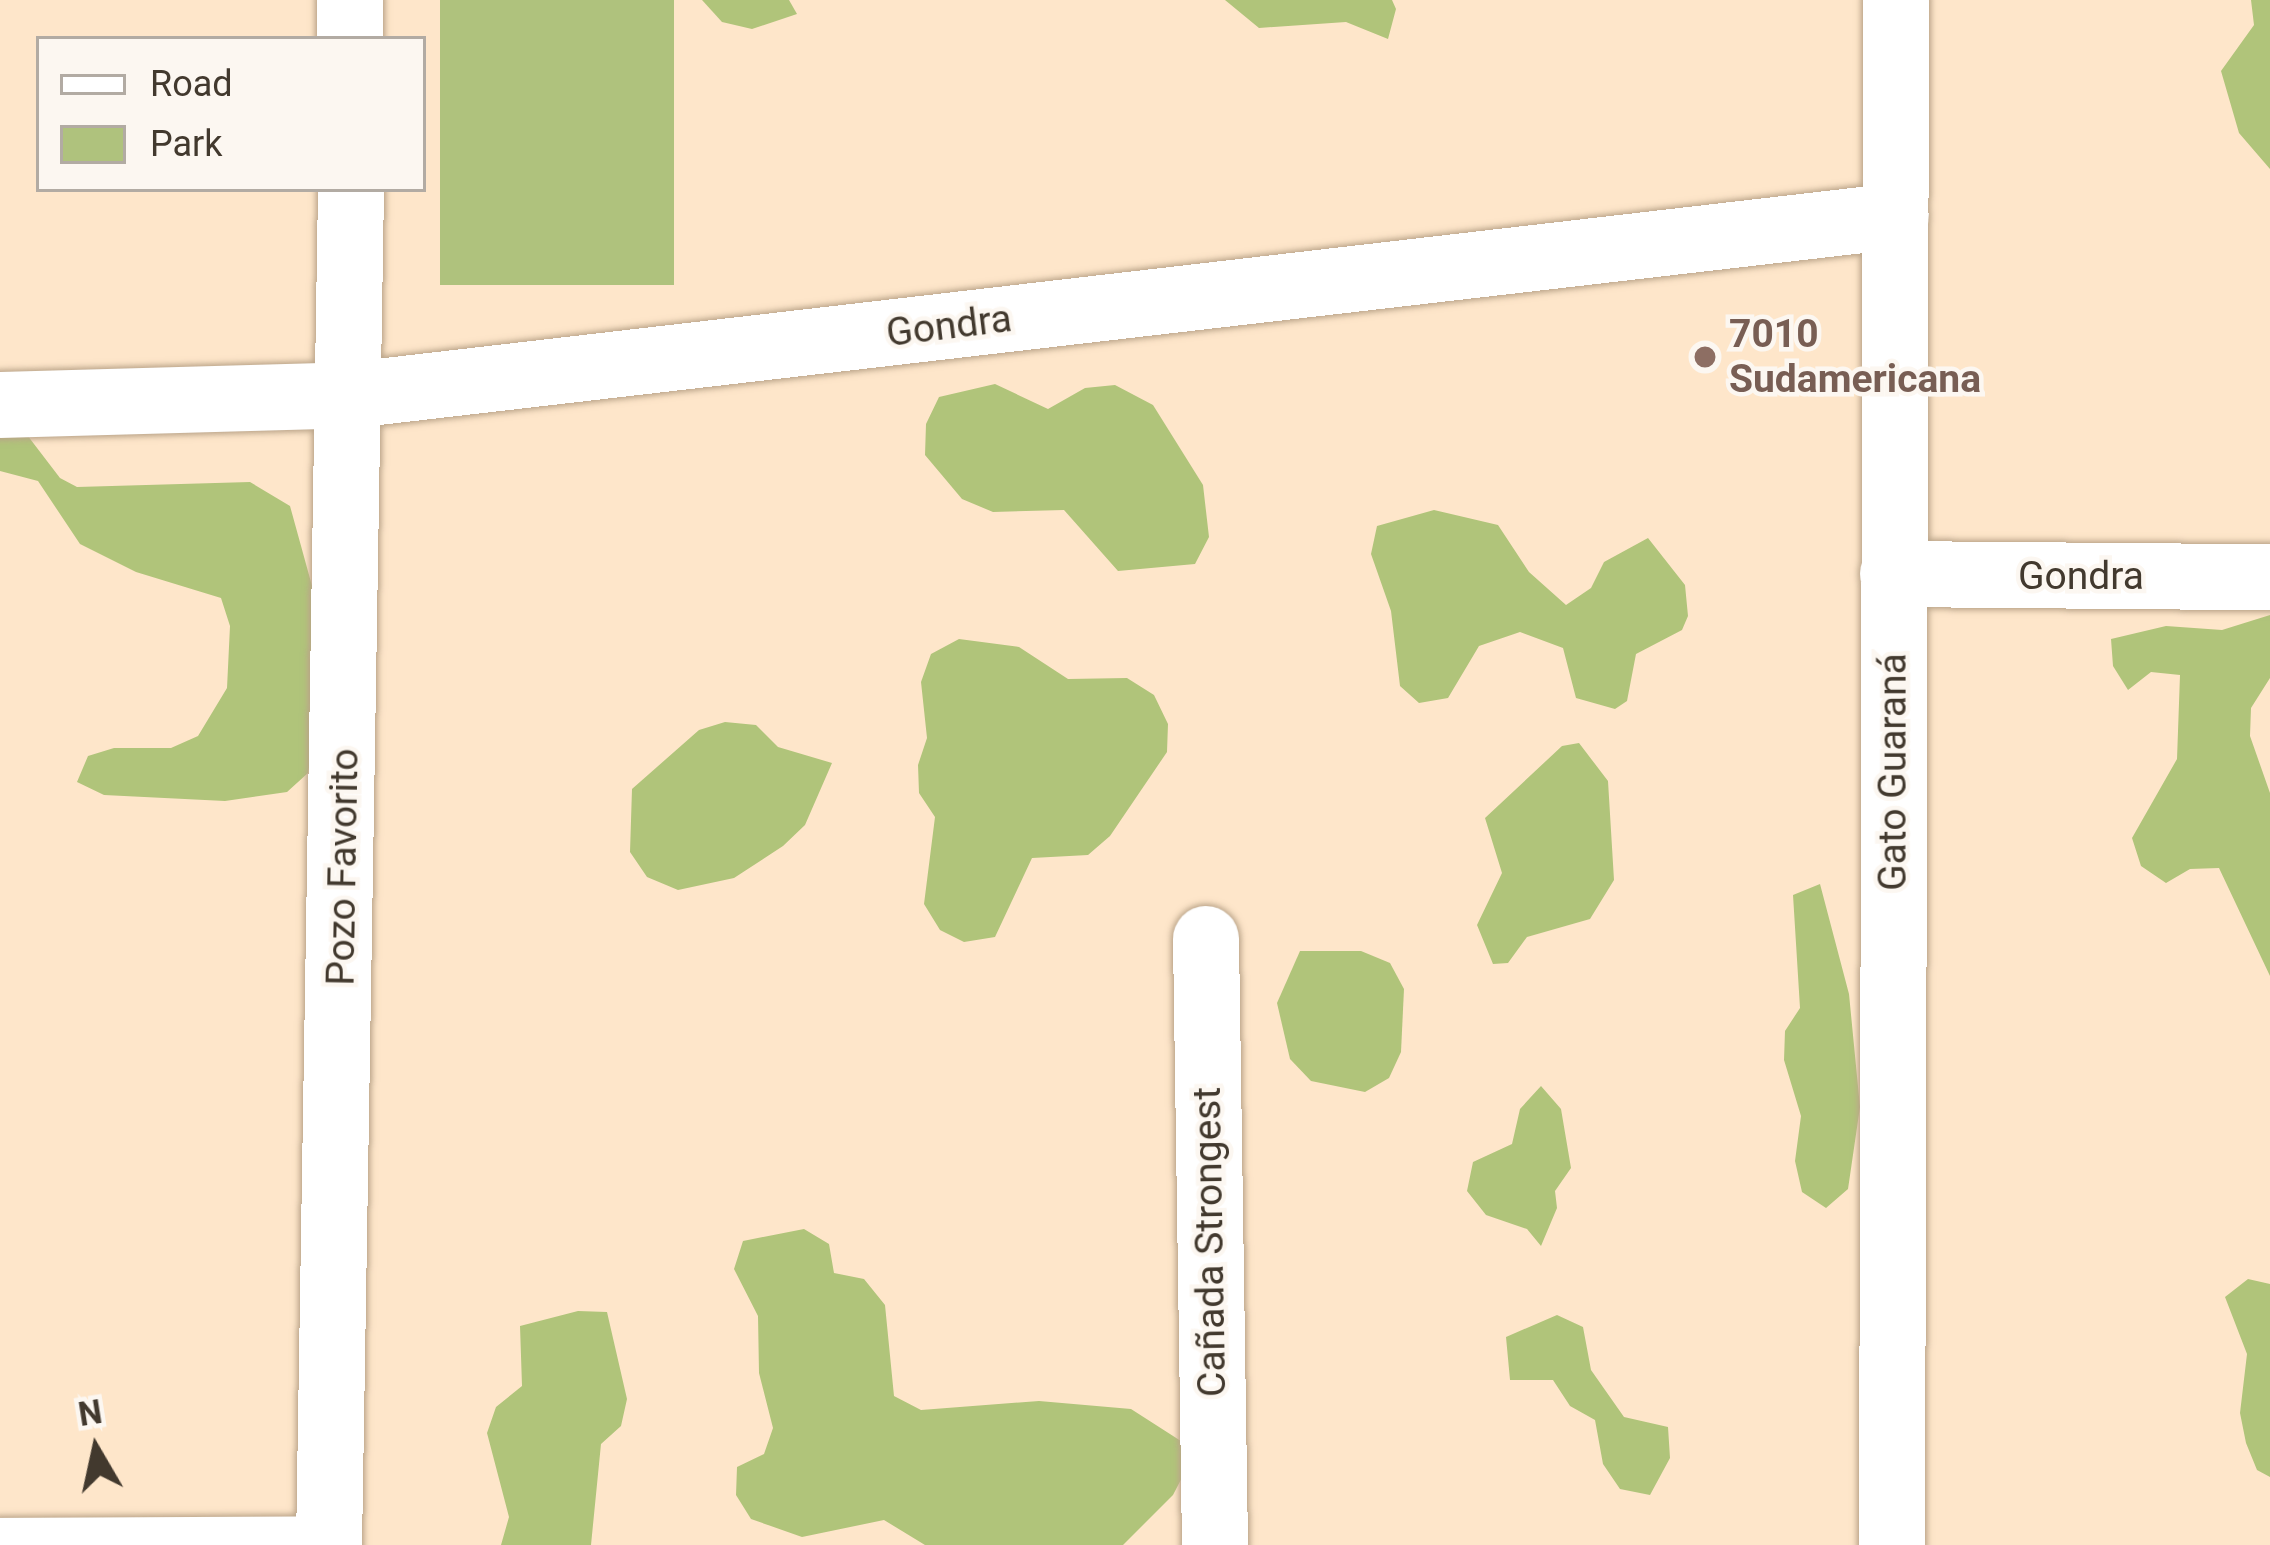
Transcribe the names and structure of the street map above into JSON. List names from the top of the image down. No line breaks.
{"streets":{"street":["Gondra","Gato Guaraná","Pozo Favorito","Cañada Strongest"]},"crossings":[["Gondra","Gato Guaraná"],["Gondra","Pozo Favorito"]],"places":["7010 Sudamericana"],"legend":["Road","Park"],"north":"top"}
